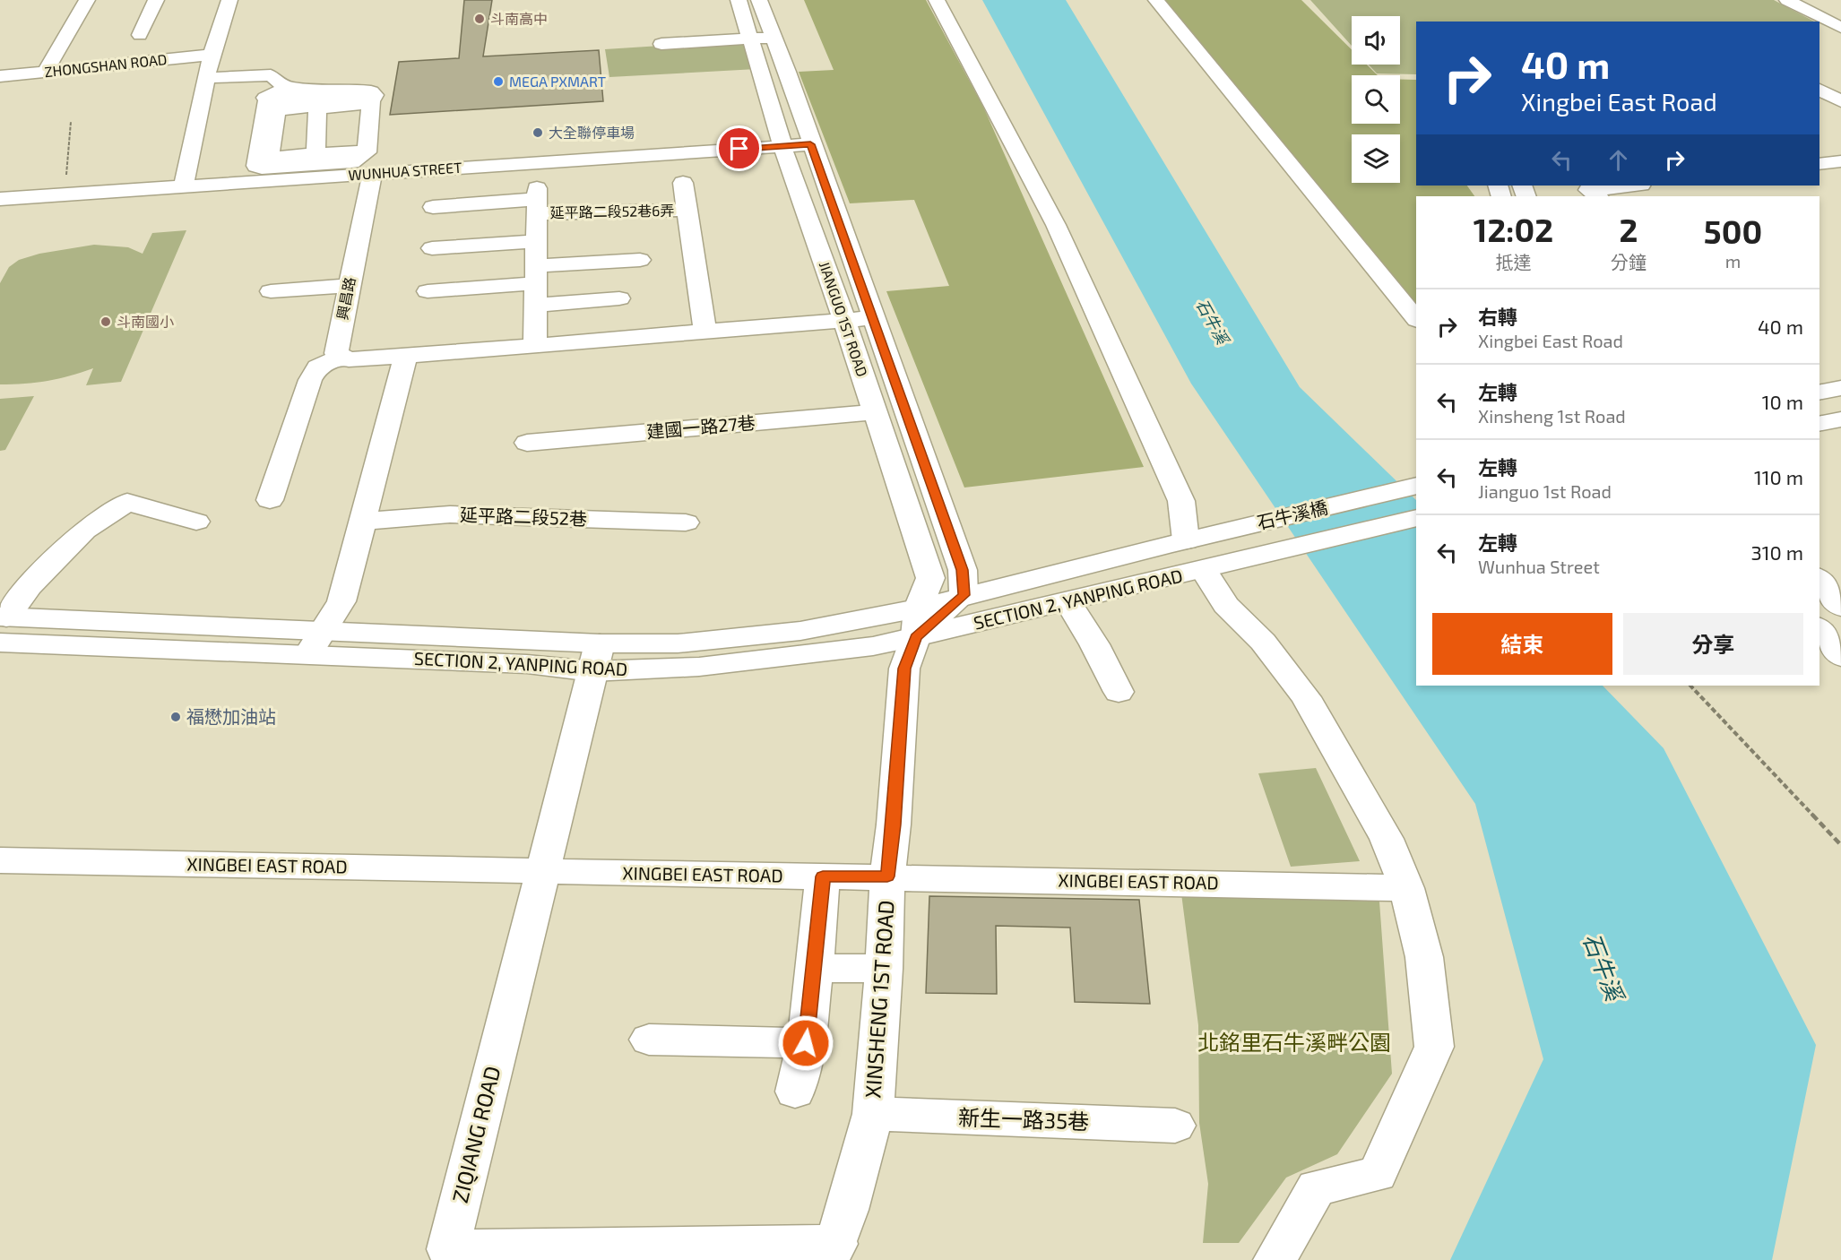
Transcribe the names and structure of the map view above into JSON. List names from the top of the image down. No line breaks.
{"streets":{"street":["ZHONGSHAN ROAD","WUNHUA STREET","延平路二段52巷6弄","興昌路","JIANGUO 1ST ROAD","建國一路27巷","石牛溪橋","延平路二段52巷","SECTION 2, YANPING ROAD","XINGBEI EAST ROAD","XINSHENG 1ST ROAD","新生一路35巷","ZIQIANG ROAD"]},"crossings":[["WUNHUA STREET","興昌路"],["WUNHUA STREET","JIANGUO 1ST ROAD"],["JIANGUO 1ST ROAD","建國一路27巷"],["JIANGUO 1ST ROAD","SECTION 2, YANPING ROAD"],["JIANGUO 1ST ROAD","XINSHENG 1ST ROAD"],["石牛溪橋","SECTION 2, YANPING ROAD"],["SECTION 2, YANPING ROAD","XINSHENG 1ST ROAD"],["SECTION 2, YANPING ROAD","ZIQIANG ROAD"],["XINGBEI EAST ROAD","XINSHENG 1ST ROAD"],["XINGBEI EAST ROAD","ZIQIANG ROAD"],["XINSHENG 1ST ROAD","新生一路35巷"],["XINSHENG 1ST ROAD","ZIQIANG ROAD"]],"water":["石牛溪"],"parks":["北銘里石牛溪畔公園"],"places":["斗南高中","MEGA PXMART","大全聯停車場","斗南國小","福懋加油站"],"page":{"turn":["40 m","Xingbei East Road"],"eta":["12:02","抵達","2","分鐘","500","m"],"list":[{"name":"右轉","note":"Xingbei East Road","value":"40 m"},{"name":"左轉","note":"Xinsheng 1st Road","value":"10 m"},{"name":"左轉","note":"Jianguo 1st Road","value":"110 m"},{"name":"左轉","note":"Wunhua Street","value":"310 m"}],"buttons":["結束","分享"]}}
